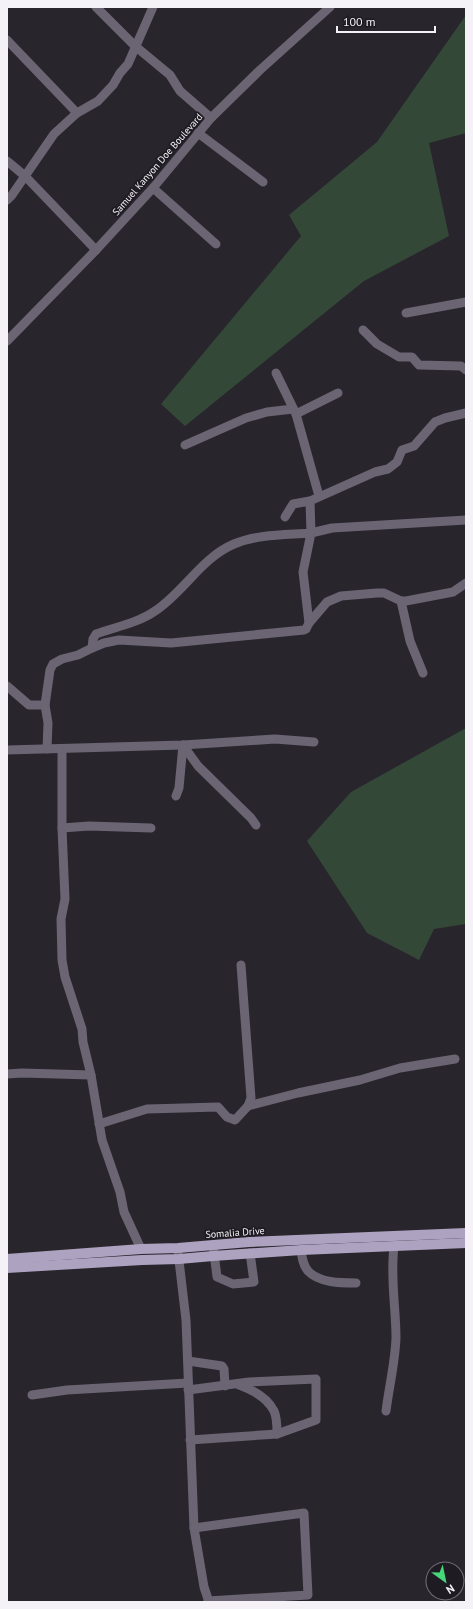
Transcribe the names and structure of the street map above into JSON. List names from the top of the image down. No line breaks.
{"streets":{"main road":["Somalia Drive"],"street":["Samuel Kanyon Doe Boulevard"]},"scale_bar":"100 m","north":"bottom right"}
